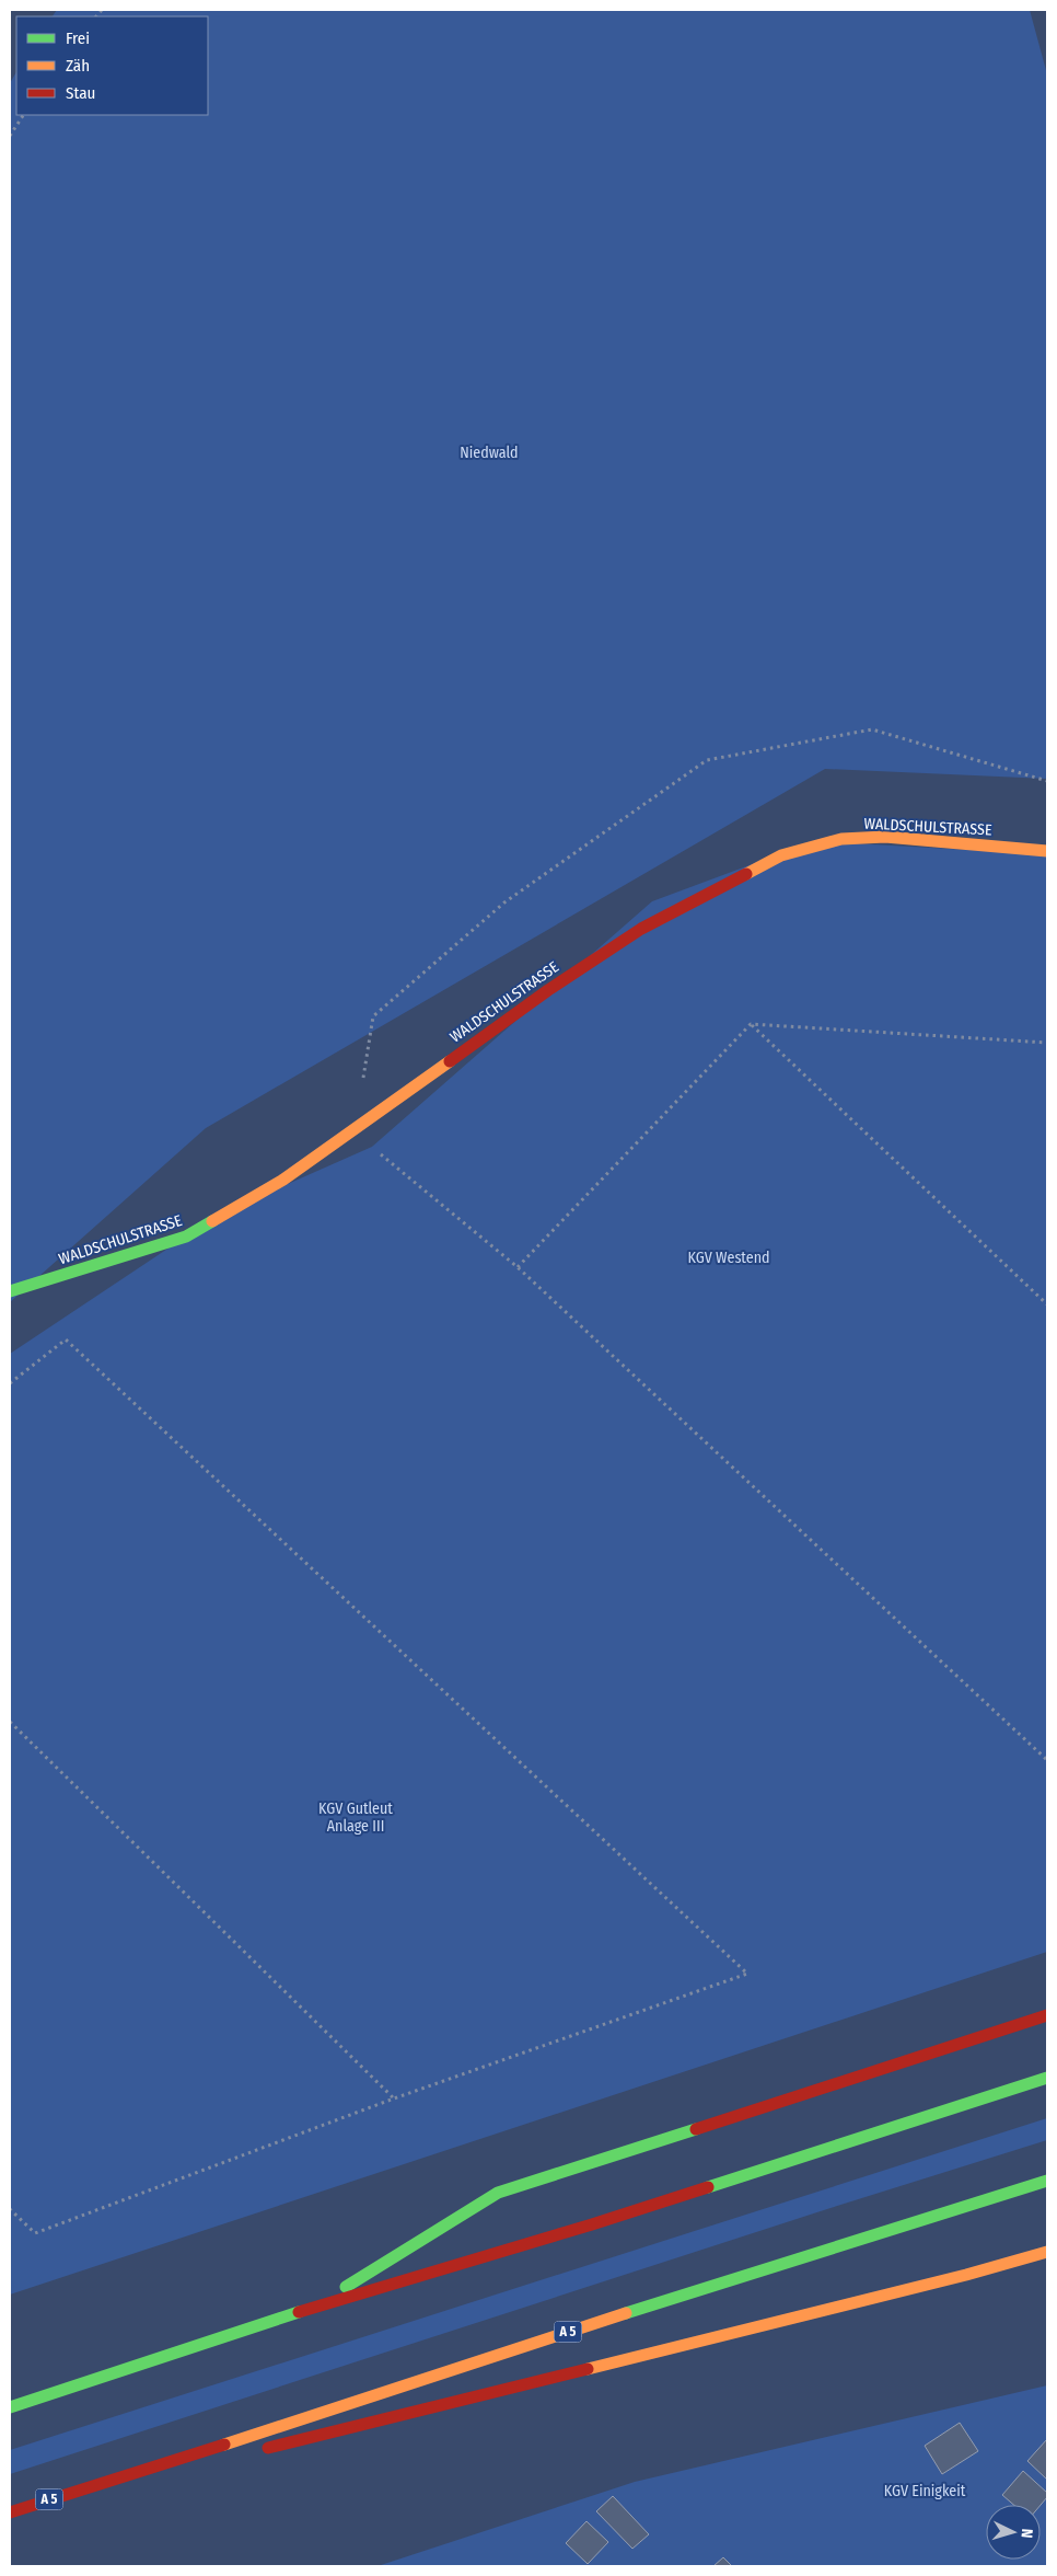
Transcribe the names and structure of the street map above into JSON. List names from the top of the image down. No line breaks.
{"streets":{"main road":["WALDSCHULSTRASSE","A 5"]},"parks":["Niedwald","KGV Westend","KGV Gutleut Anlage III","KGV Einigkeit"],"legend":["Frei","Zäh","Stau"],"north":"right"}
